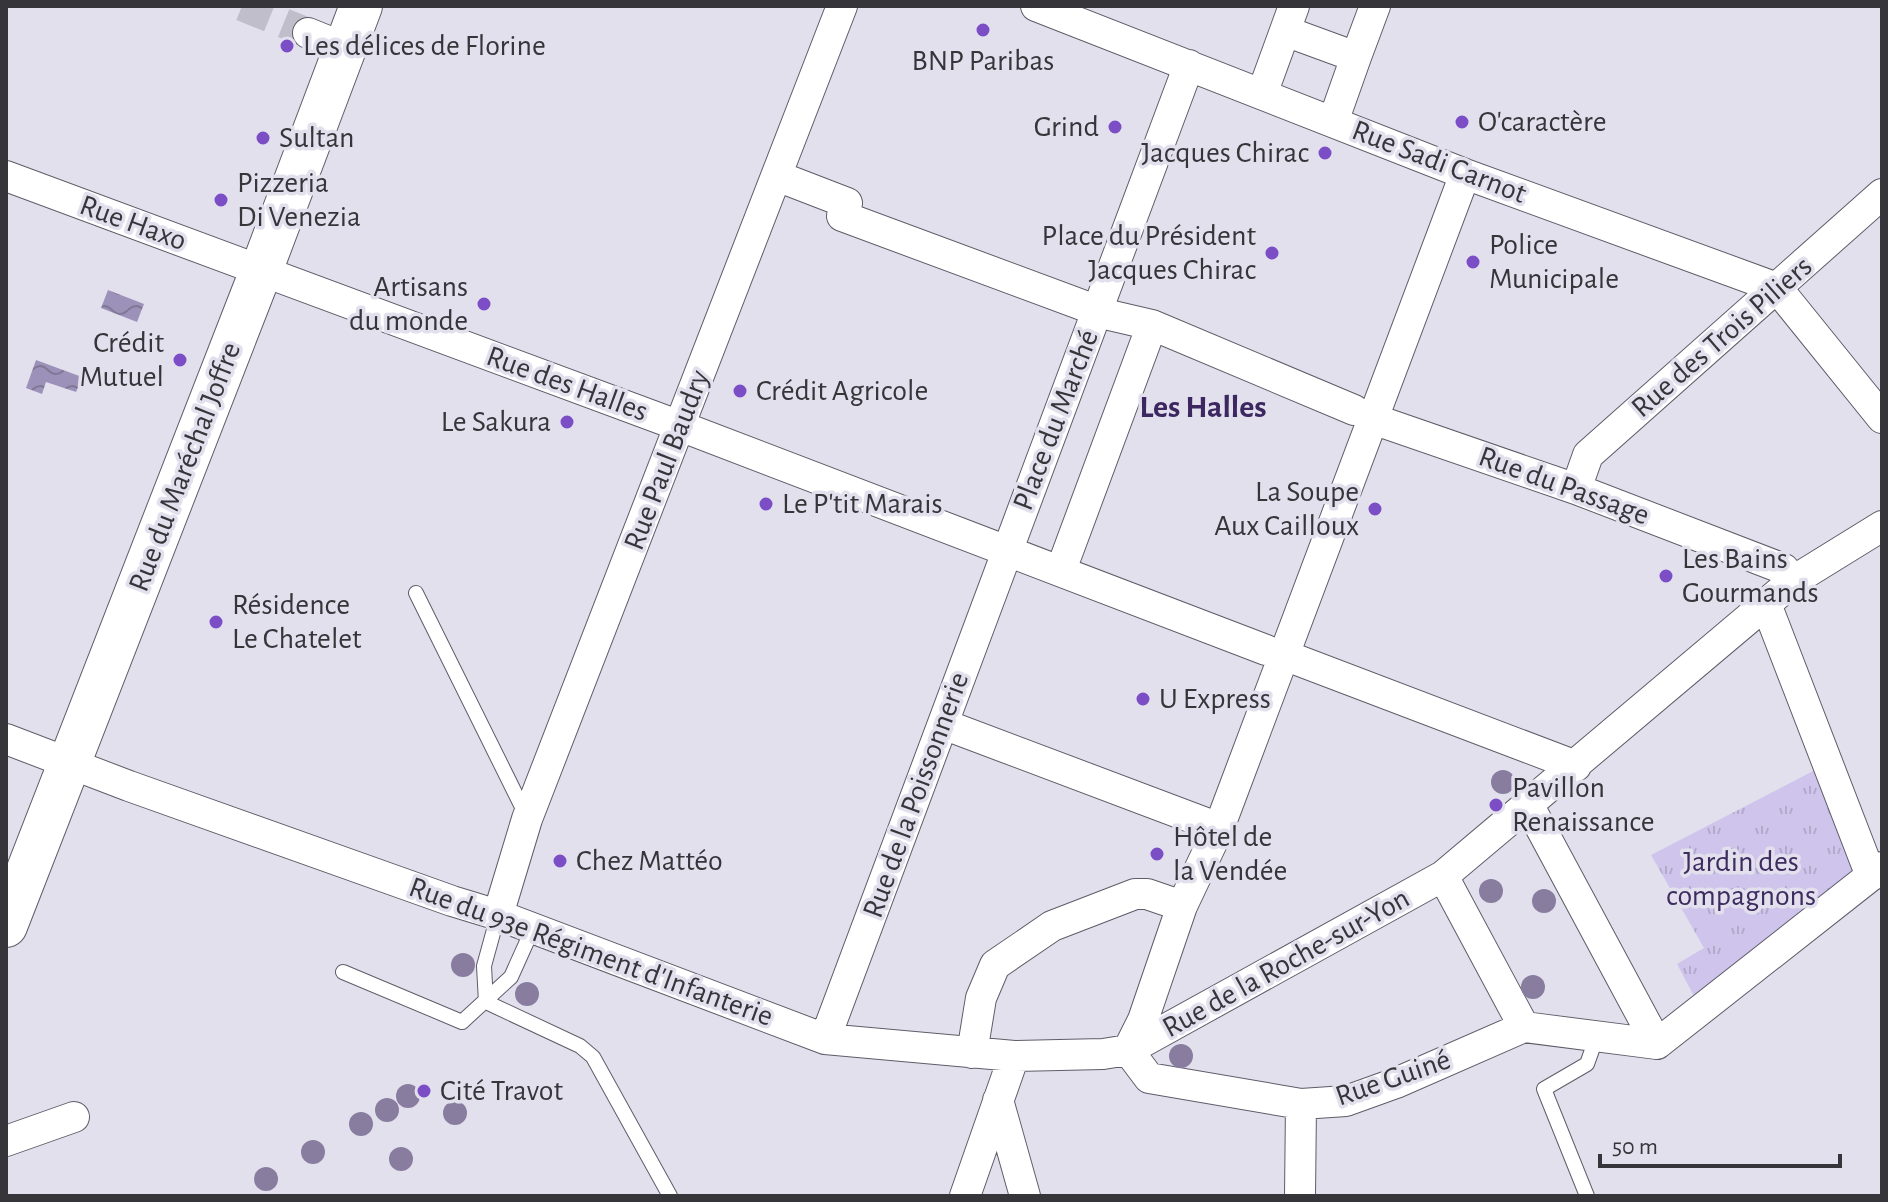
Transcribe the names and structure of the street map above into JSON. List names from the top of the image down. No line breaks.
{"streets":{"street":["Rue Sadi Carnot","Rue Haxo","Rue des Trois Piliers","Rue des Halles","Place du Marché","Rue Paul Baudry","Rue du Maréchal Joffre","Rue du Passage","Rue de la Poissonnerie","Rue du 93e Régiment d'Infanterie","Rue de la Roche-sur-Yon","Rue Guiné"]},"crossings":[["Rue Sadi Carnot","Rue des Trois Piliers"],["Rue Sadi Carnot","Place du Marché"],["Rue Haxo","Rue des Halles"],["Rue Haxo","Rue du Maréchal Joffre"],["Rue des Trois Piliers","Rue du Passage"],["Rue des Halles","Place du Marché"],["Rue des Halles","Rue Paul Baudry"],["Rue des Halles","Rue du Maréchal Joffre"],["Rue des Halles","Rue de la Poissonnerie"],["Rue des Halles","Rue de la Roche-sur-Yon"],["Place du Marché","Rue du Passage"],["Place du Marché","Rue de la Poissonnerie"],["Rue Paul Baudry","Rue du Passage"],["Rue Paul Baudry","Rue du 93e Régiment d'Infanterie"],["Rue du Maréchal Joffre","Rue du 93e Régiment d'Infanterie"],["Rue du Passage","Rue de la Roche-sur-Yon"],["Rue de la Poissonnerie","Rue du 93e Régiment d'Infanterie"],["Rue du 93e Régiment d'Infanterie","Rue de la Roche-sur-Yon"],["Rue du 93e Régiment d'Infanterie","Rue Guiné"],["Rue de la Roche-sur-Yon","Rue Guiné"]],"districts":["Les Halles"],"parks":["Jardin des compagnons"],"places":["BNP Paribas","Les délices de Florine","O'caractère","Grind","Sultan","Jacques Chirac","Pizzeria Di Venezia","Place du Président Jacques Chirac","Police Municipale","Artisans du monde","Crédit Mutuel","Crédit Agricole","Le Sakura","Le P'tit Marais","La Soupe Aux Cailloux","Les Bains Gourmands","Résidence Le Chatelet","U Express","Pavillon Renaissance","Hôtel de la Vendée","Chez Mattéo","Cité Travot"],"scale_bar":"50 m"}
